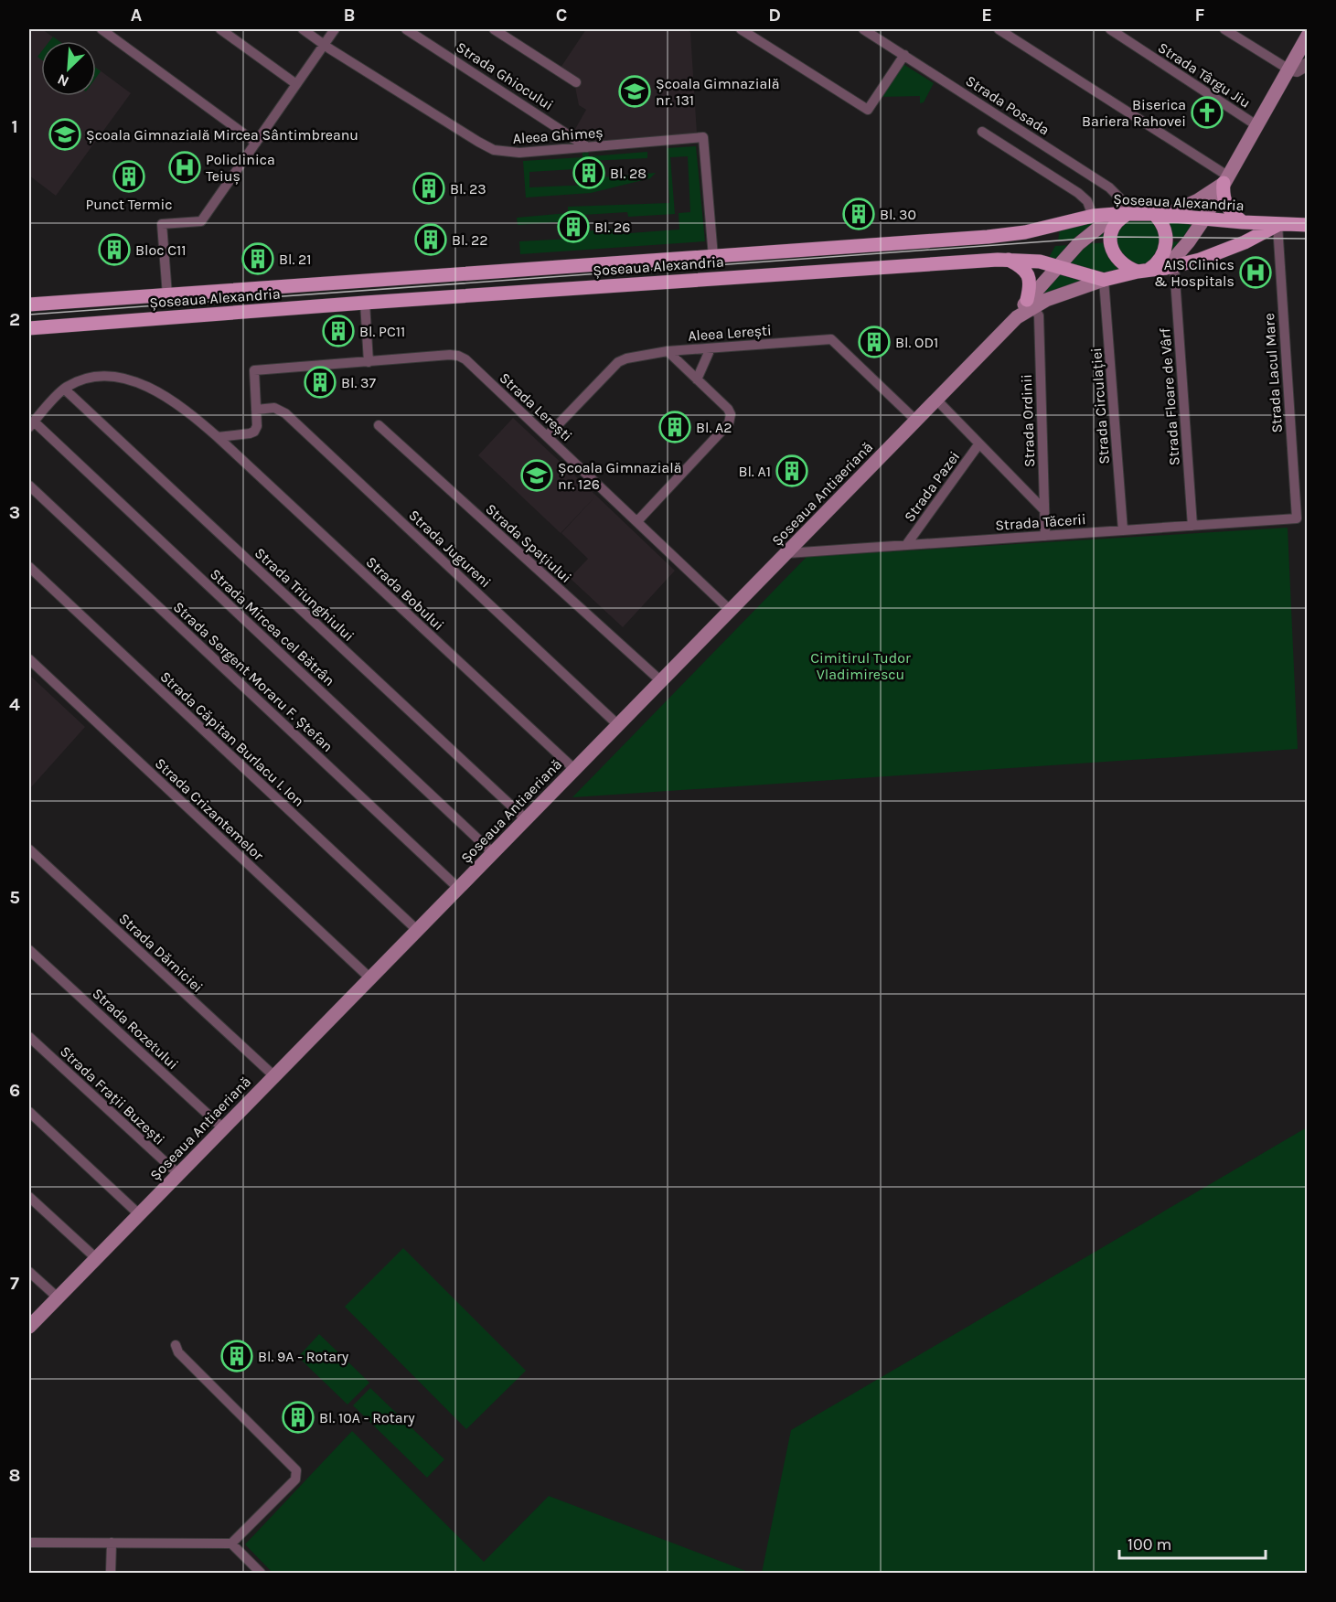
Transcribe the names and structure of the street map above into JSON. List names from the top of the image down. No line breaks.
{"streets":{"main road":["Șoseaua Alexandria","Șoseaua Antiaeriană"],"street":["Strada Târgu Jiu","Strada Ghiocului","Strada Posada","Aleea Ghimeș","Aleea Lerești","Strada Lacul Mare","Strada Floare de Vârf","Strada Circulației","Strada Lerești","Strada Ordinii","Strada Pazei","Strada Tăcerii","Strada Spațiului","Strada Jugureni","Strada Bobului","Strada Triunghiului","Strada Mircea cel Bătrân","Strada Sergent Moraru F. Ștefan","Strada Căpitan Burlacu I. Ion","Strada Crizantemelor","Strada Dărniciei","Strada Rozetului","Strada Frații Buzești"]},"crossings":[["Strada Ghiocului","Aleea Ghimeș"],["Strada Posada","Șoseaua Alexandria"],["Strada Posada","Șoseaua Antiaeriană"],["Aleea Ghimeș","Șoseaua Alexandria"],["Șoseaua Alexandria","Strada Lacul Mare"],["Șoseaua Alexandria","Strada Floare de Vârf"],["Șoseaua Alexandria","Strada Circulației"],["Șoseaua Alexandria","Șoseaua Antiaeriană"],["Aleea Lerești","Strada Lerești"],["Aleea Lerești","Șoseaua Antiaeriană"],["Strada Lacul Mare","Strada Tăcerii"],["Strada Floare de Vârf","Strada Tăcerii"],["Strada Circulației","Strada Tăcerii"],["Strada Lerești","Șoseaua Antiaeriană"],["Strada Lerești","Strada Jugureni"],["Strada Lerești","Strada Bobului"],["Strada Ordinii","Șoseaua Antiaeriană"],["Strada Ordinii","Strada Tăcerii"],["Strada Pazei","Strada Tăcerii"],["Șoseaua Antiaeriană","Strada Tăcerii"],["Șoseaua Antiaeriană","Strada Spațiului"],["Șoseaua Antiaeriană","Strada Jugureni"],["Șoseaua Antiaeriană","Strada Bobului"],["Șoseaua Antiaeriană","Strada Triunghiului"],["Șoseaua Antiaeriană","Strada Mircea cel Bătrân"],["Șoseaua Antiaeriană","Strada Sergent Moraru F. Ștefan"],["Șoseaua Antiaeriană","Strada Căpitan Burlacu I. Ion"],["Șoseaua Antiaeriană","Strada Crizantemelor"],["Șoseaua Antiaeriană","Strada Dărniciei"],["Șoseaua Antiaeriană","Strada Rozetului"],["Șoseaua Antiaeriană","Strada Frații Buzești"]],"parks":["Cimitirul Tudor Vladimirescu"],"places":{"school or university":["Școala Gimnazială nr. 131","Școala Gimnazială Mircea Sântimbreanu","Școala Gimnazială nr. 126"],"church":["Biserica Bariera Rahovei"],"hospital":["Policlinica Teiuș","AIS Clinics & Hospitals"],"building":["Bl. 28","Punct Termic","Bl. 23","Bl. 30","Bl. 26","Bl. 22","Bloc C11","Bl. 21","Bl. PC11","Bl. OD1","Bl. 37","Bl. A2","Bl. A1","Bl. 9A - Rotary","Bl. 10A - Rotary"]},"scale_bar":"100 m","north":"bottom left","grid":{"columns":["A","B","C","D","E","F"],"rows":["1","2","3","4","5","6","7","8"]}}
